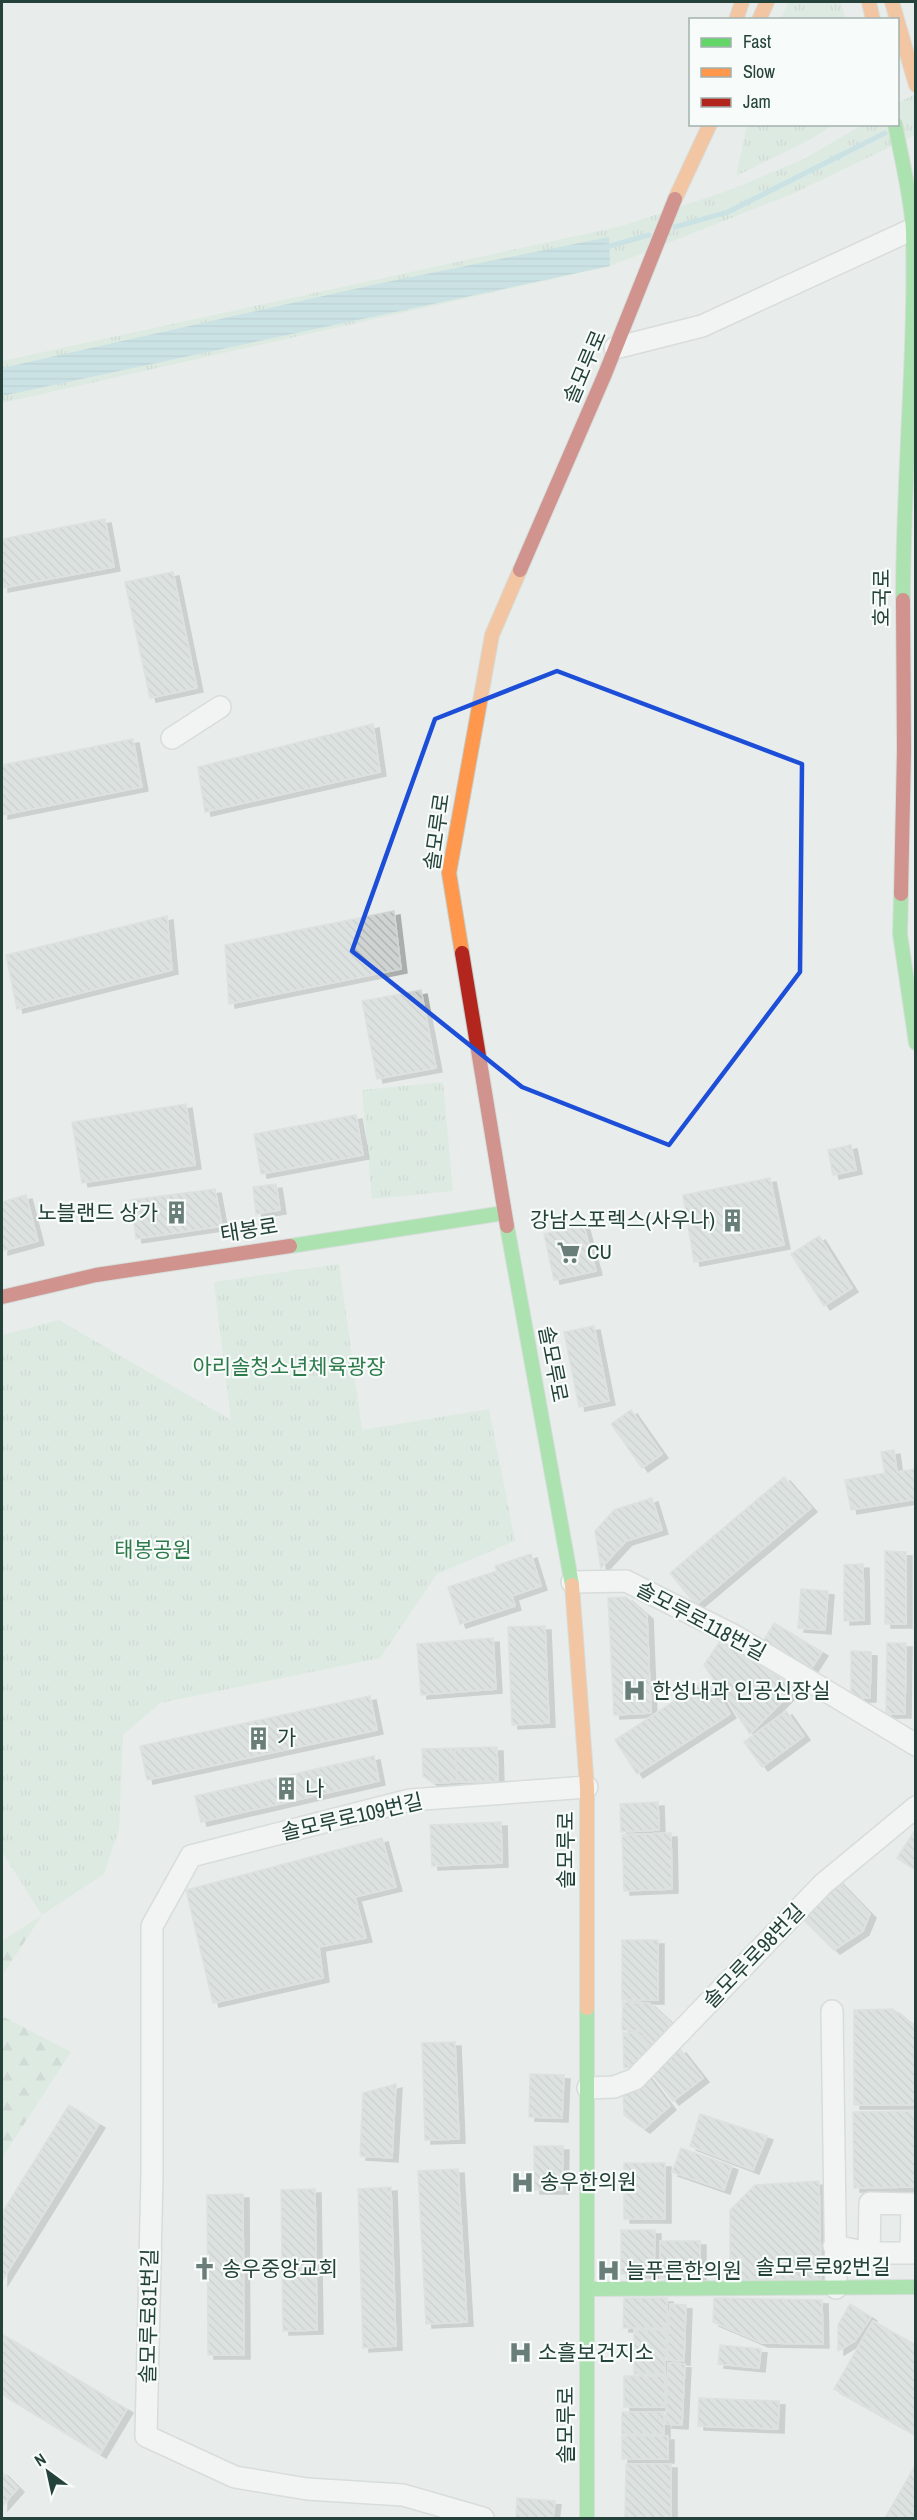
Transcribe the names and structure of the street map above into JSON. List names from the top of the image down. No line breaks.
{"streets":{"main road":["솔모루로","호국로","태봉로","솔모루로92번길"],"street":["솔모루로118번길","솔모루로109번길","솔모루로98번길","솔모루로81번길"]},"crossings":[["솔모루로","태봉로"],["솔모루로","솔모루로118번길"],["솔모루로","솔모루로109번길"],["솔모루로","솔모루로98번길"],["솔모루로","솔모루로92번길"],["솔모루로109번길","솔모루로81번길"]],"parks":["아리솔청소년체육광장","태봉공원"],"places":{"building":["노블랜드 상가","강남스포렉스(사우나)","가","나"],"supermarket":["CU"],"hospital":["한성내과 인공신장실","송우한의원","늘푸른한의원","소흘보건지소"],"church":["송우중앙교회"]},"legend":["Fast","Slow","Jam"],"north":"top left"}
